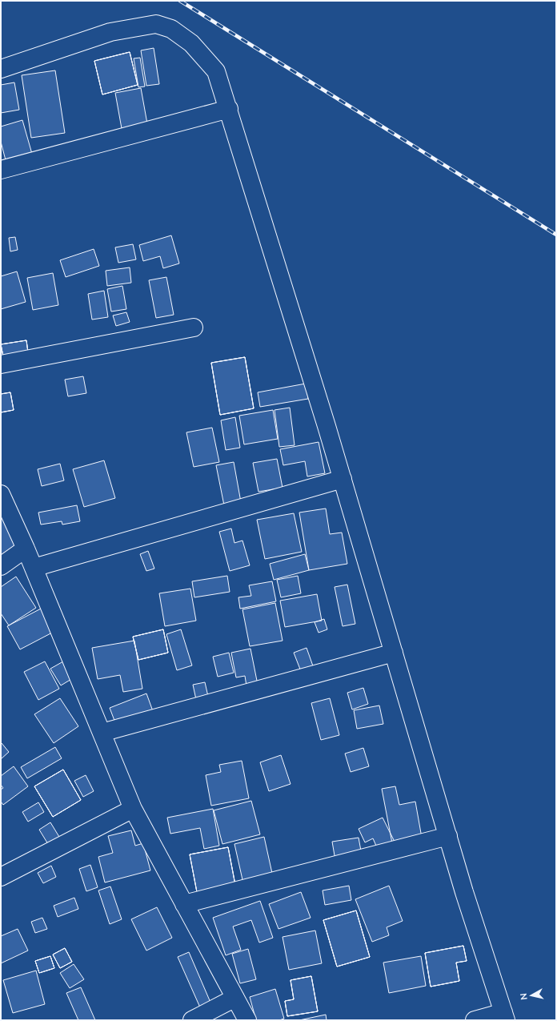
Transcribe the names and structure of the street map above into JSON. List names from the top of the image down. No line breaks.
{"north":"left"}
